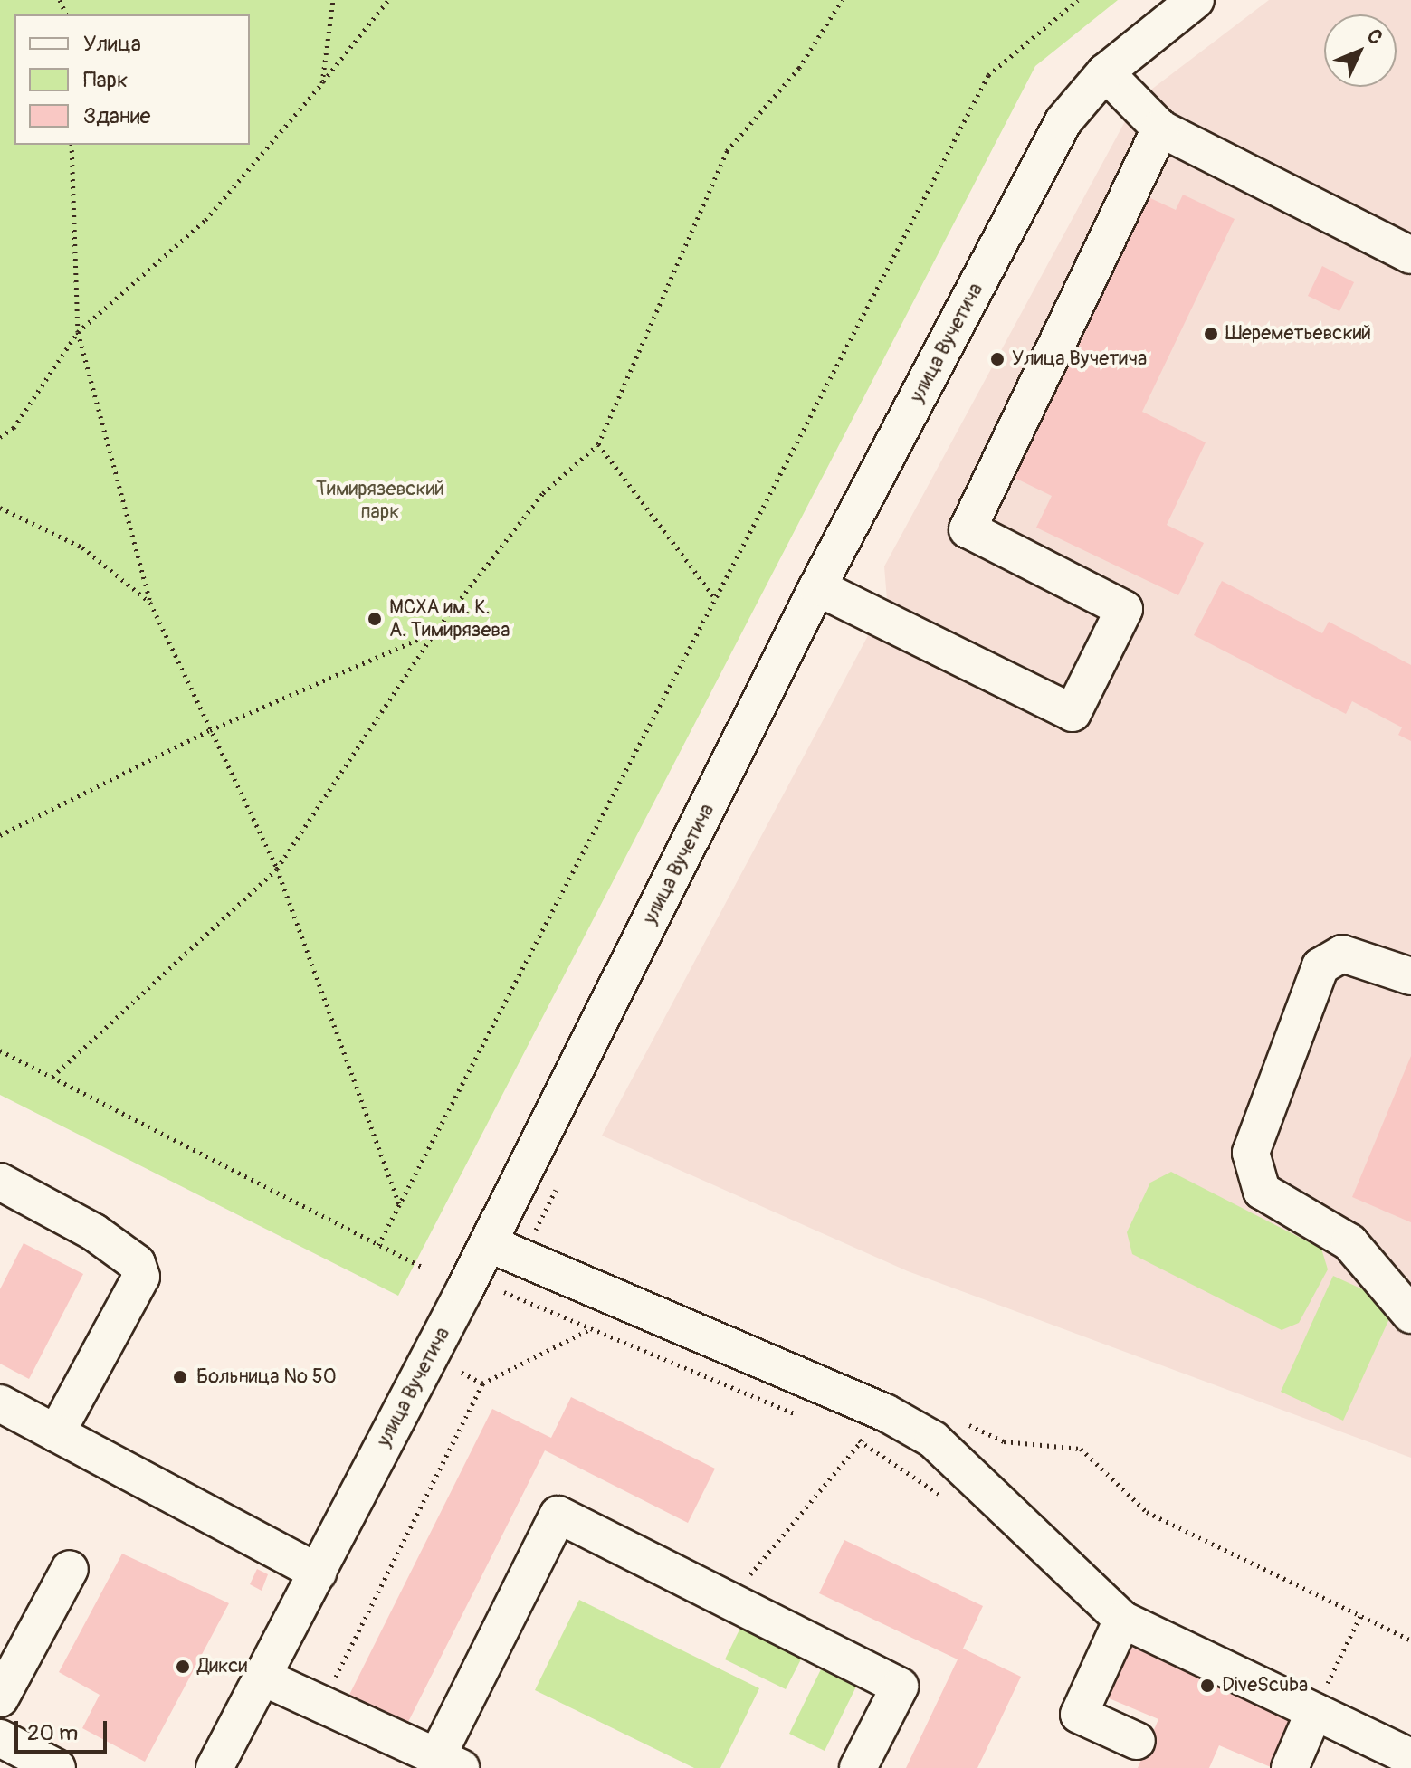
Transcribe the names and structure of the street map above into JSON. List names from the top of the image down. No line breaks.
{"streets":{"street":["улица Вучетича"]},"parks":["Тимирязевский парк"],"places":["Шереметьевский","Улица Вучетича","МСХА им. К. А. Тимирязева","Больница № 50","Дикси","DiveScuba"],"legend":["Улица","Парк","Здание"],"scale_bar":"20 m","north":"top right"}
